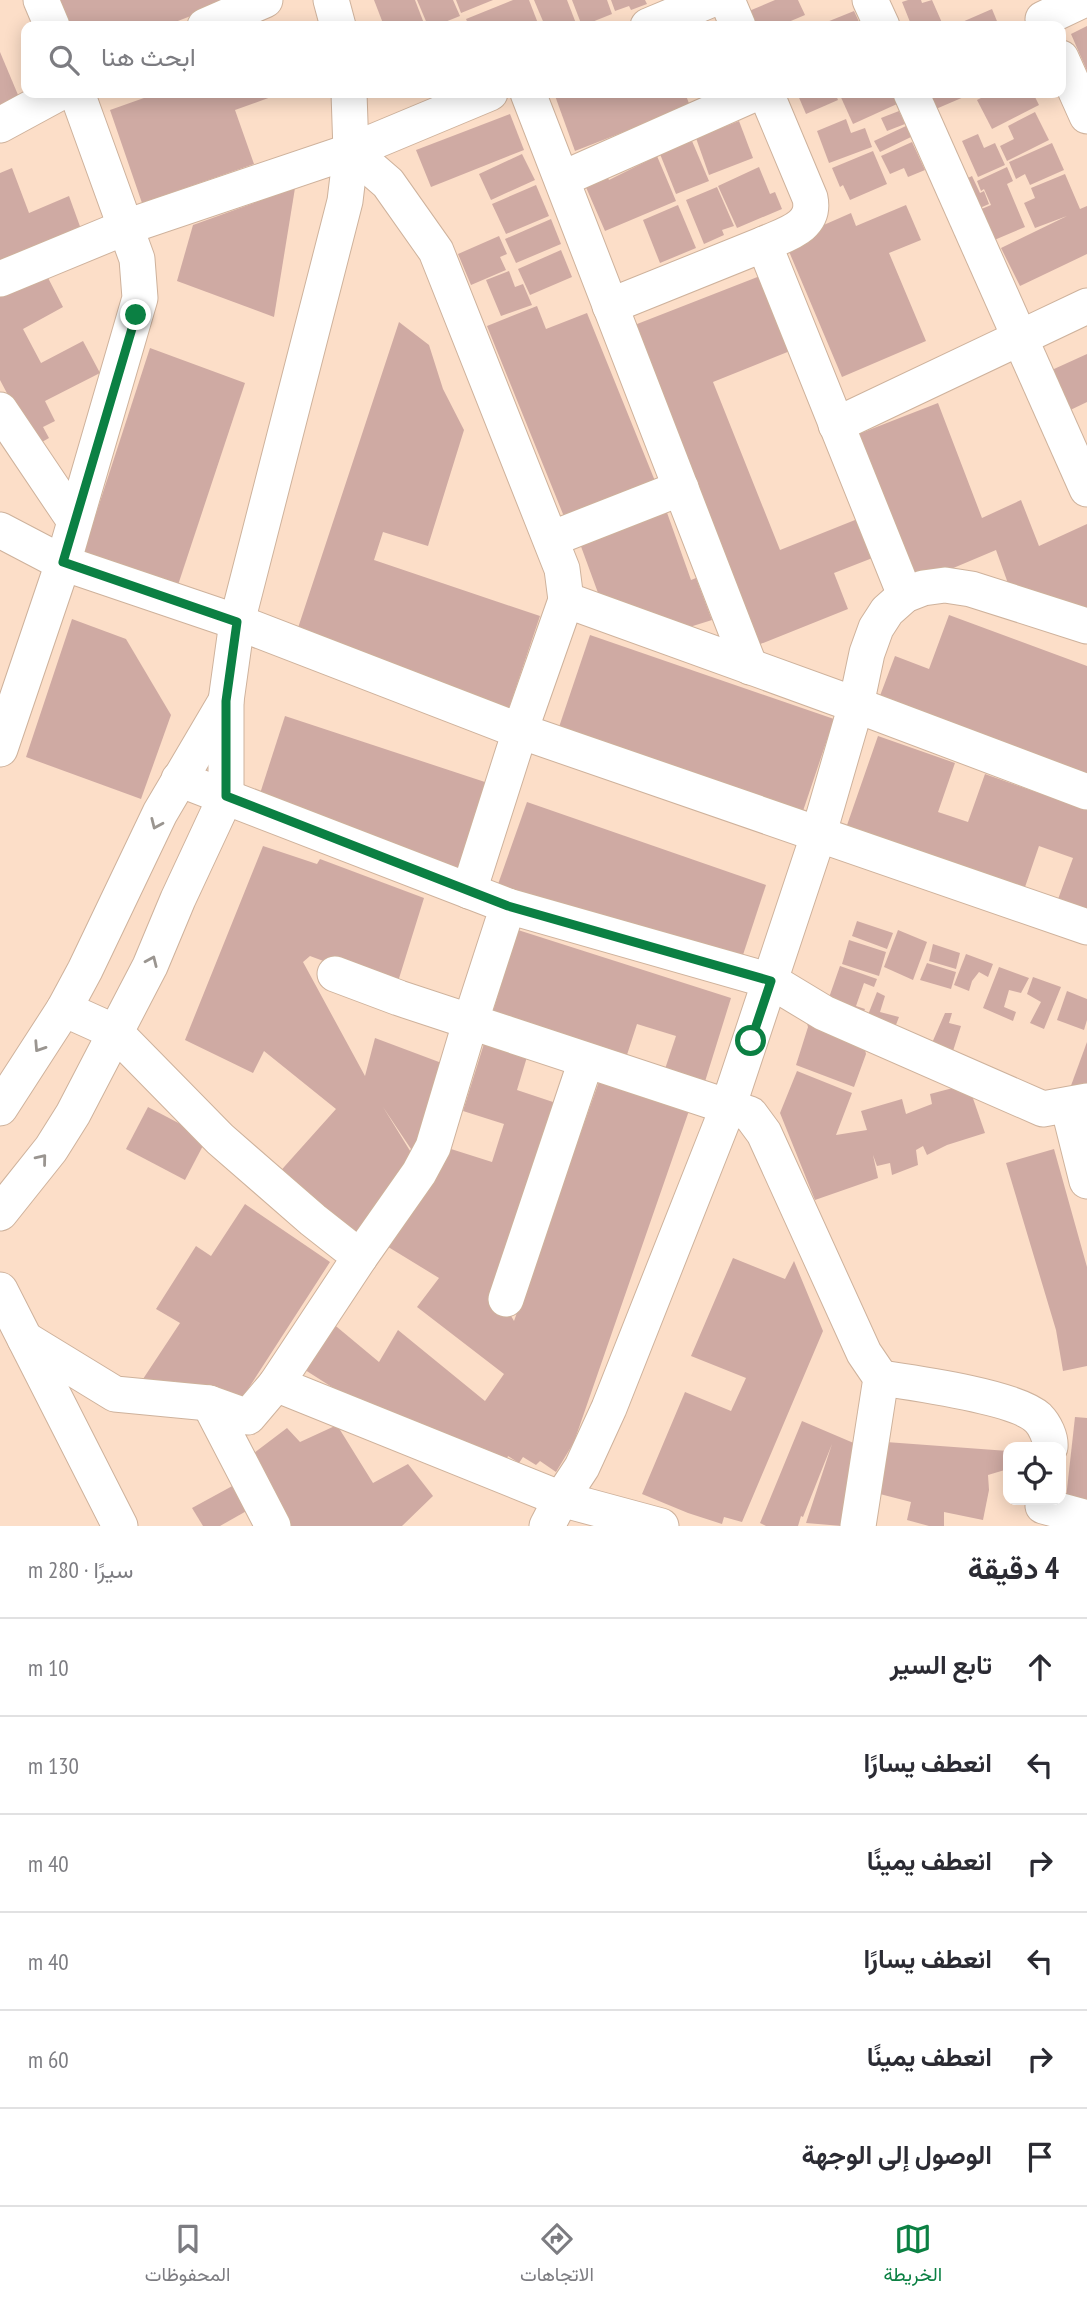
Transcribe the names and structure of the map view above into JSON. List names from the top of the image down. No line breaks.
{"page":{"search":"ابحث هنا","heading":["4 دقيقة","سيرًا · 280 m"],"list":[["تابع السير","10 m"],["انعطف يسارًا","130 m"],["انعطف يمينًا","40 m"],["انعطف يسارًا","40 m"],["انعطف يمينًا","60 m"],"الوصول إلى الوجهة"],"nav":["الخريطة","الاتجاهات","المحفوظات"]}}
